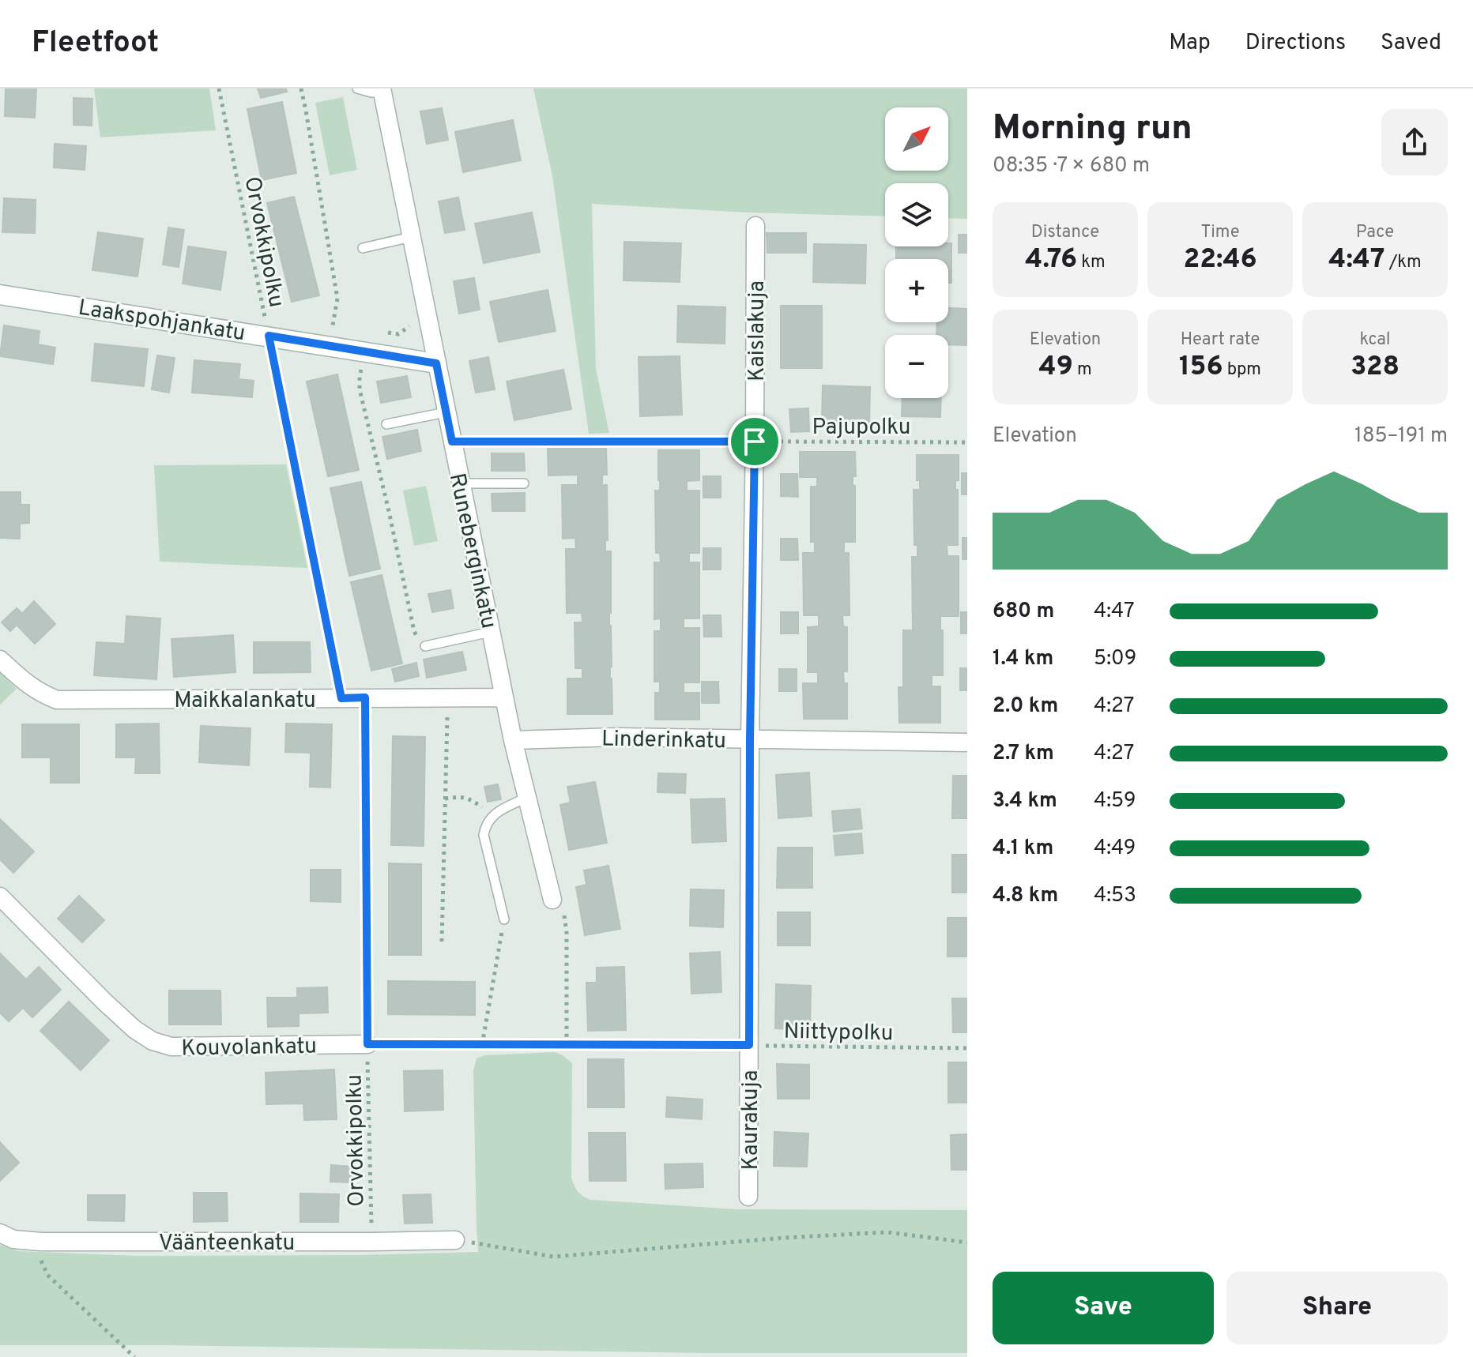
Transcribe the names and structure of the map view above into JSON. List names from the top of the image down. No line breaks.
{"streets":{"street":["Laakspohjankatu","Kaislakuja","Runeberginkatu","Maikkalankatu","Linderinkatu","Kouvolankatu","Kaurakuja","Väänteenkatu"],"path":["Orvokkipolku","Pajupolku","Niittypolku"]},"crossings":[["Orvokkipolku","Laakspohjankatu"],["Orvokkipolku","Maikkalankatu"],["Orvokkipolku","Niittypolku"],["Orvokkipolku","Kouvolankatu"],["Orvokkipolku","Väänteenkatu"],["Laakspohjankatu","Runeberginkatu"],["Kaislakuja","Pajupolku"],["Kaislakuja","Linderinkatu"],["Kaislakuja","Kaurakuja"],["Pajupolku","Runeberginkatu"],["Runeberginkatu","Maikkalankatu"],["Runeberginkatu","Linderinkatu"],["Linderinkatu","Kaurakuja"],["Niittypolku","Kouvolankatu"],["Niittypolku","Kaurakuja"]],"north":"top right","page":{"header":"Fleetfoot","nav":["Map","Directions","Saved"],"heading":["Morning run","08:35 · 7 × 680 m"],"map_buttons":["+","−"],"stats":[["Distance","4.76 km"],["Time","22:46"],["Pace","4:47 /km"],["Elevation","49 m"],["Heart rate","156 bpm"],["kcal","328"]],"chart":["Elevation","185–191 m"],"list":[{"name":"680 m","note":"4:47"},{"name":"1.4 km","note":"5:09"},{"name":"2.0 km","note":"4:27"},{"name":"2.7 km","note":"4:27"},{"name":"3.4 km","note":"4:59"},{"name":"4.1 km","note":"4:49"},{"name":"4.8 km","note":"4:53"}],"buttons":["Save","Share"]}}
